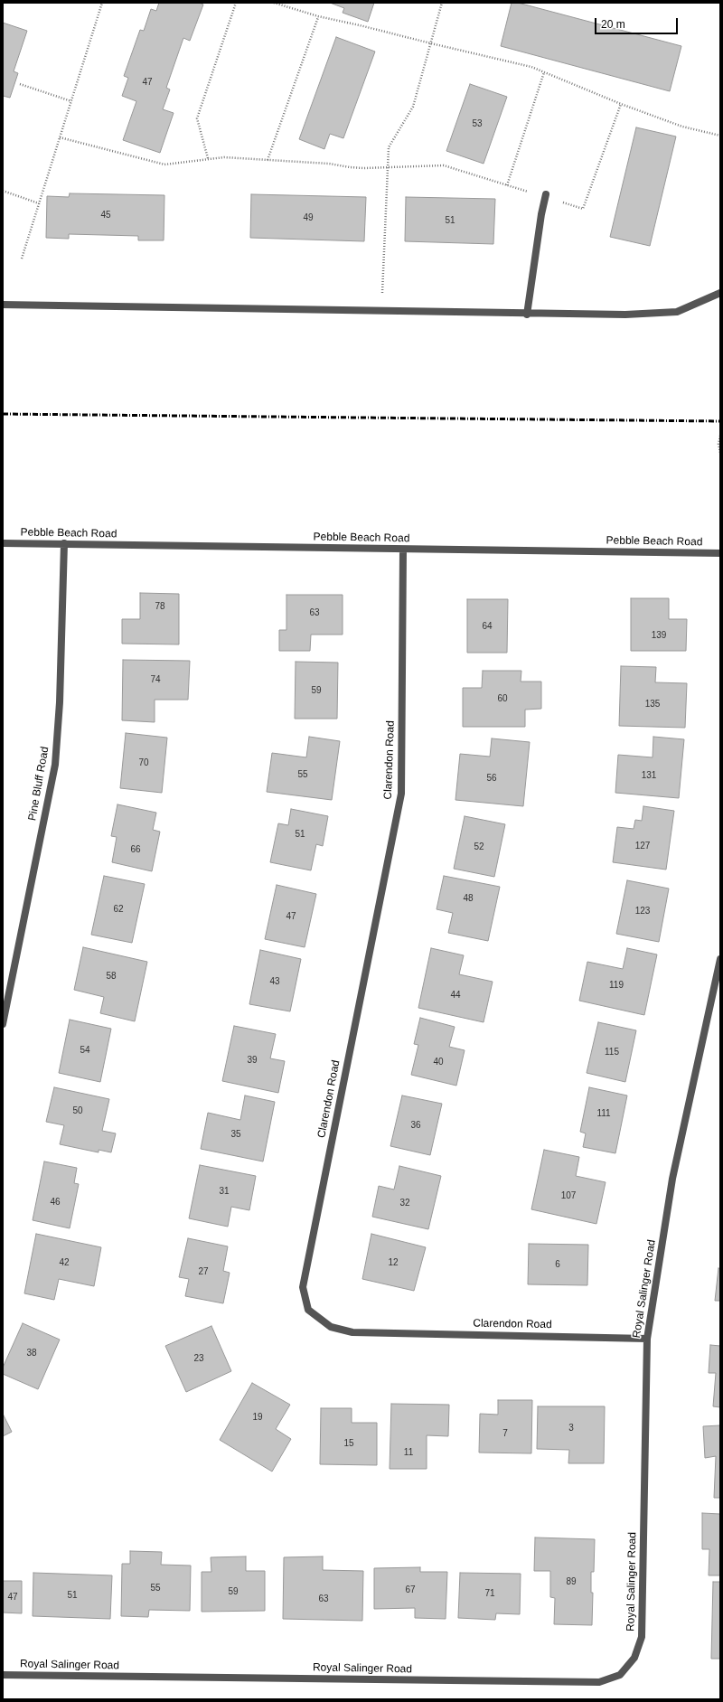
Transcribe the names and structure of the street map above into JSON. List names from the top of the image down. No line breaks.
{"streets":{"street":["Pebble Beach Road","Clarendon Road","Pine Bluff Road","Royal Salinger Road"]},"crossings":[["Pebble Beach Road","Clarendon Road"],["Pebble Beach Road","Pine Bluff Road"],["Clarendon Road","Royal Salinger Road"]],"house_numbers":["47","53","45","49","51","78","63","64","139","74","59","60","135","70","55","131","56","51","127","52","66","48","62","123","47","58","43","119","44","54","115","39","40","50","111","36","35","31","107","46","32","42","12","6","27","38","23","19","3","7","15","11","89","55","67","59","71","51","47","63"],"scale_bar":"20 m"}
